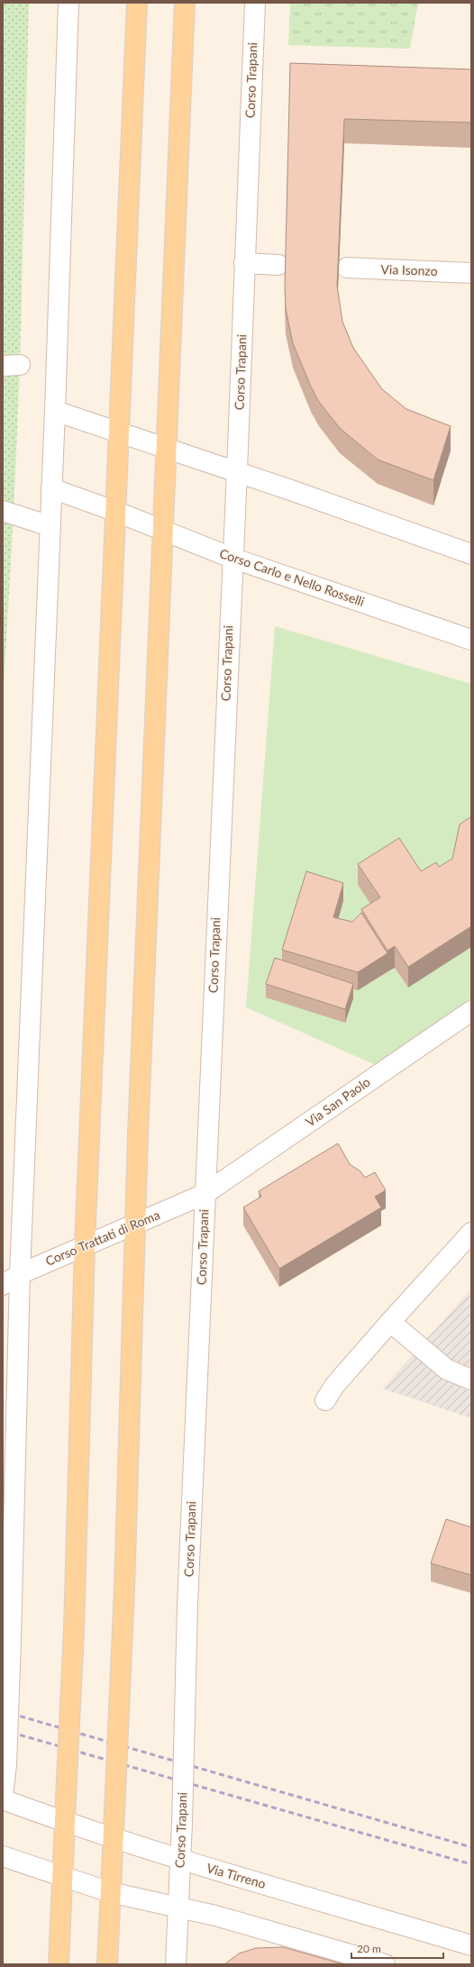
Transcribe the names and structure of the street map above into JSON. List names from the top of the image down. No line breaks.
{"streets":{"street":["Corso Trapani","Via Isonzo","Corso Carlo e Nello Rosselli","Via San Paolo","Corso Trattati di Roma","Via Tirreno"]},"crossings":[["Corso Trapani","Corso Carlo e Nello Rosselli"],["Corso Trapani","Via San Paolo"],["Corso Trapani","Corso Trattati di Roma"],["Corso Trapani","Via Tirreno"],["Via San Paolo","Corso Trattati di Roma"]],"scale_bar":"20 m"}
